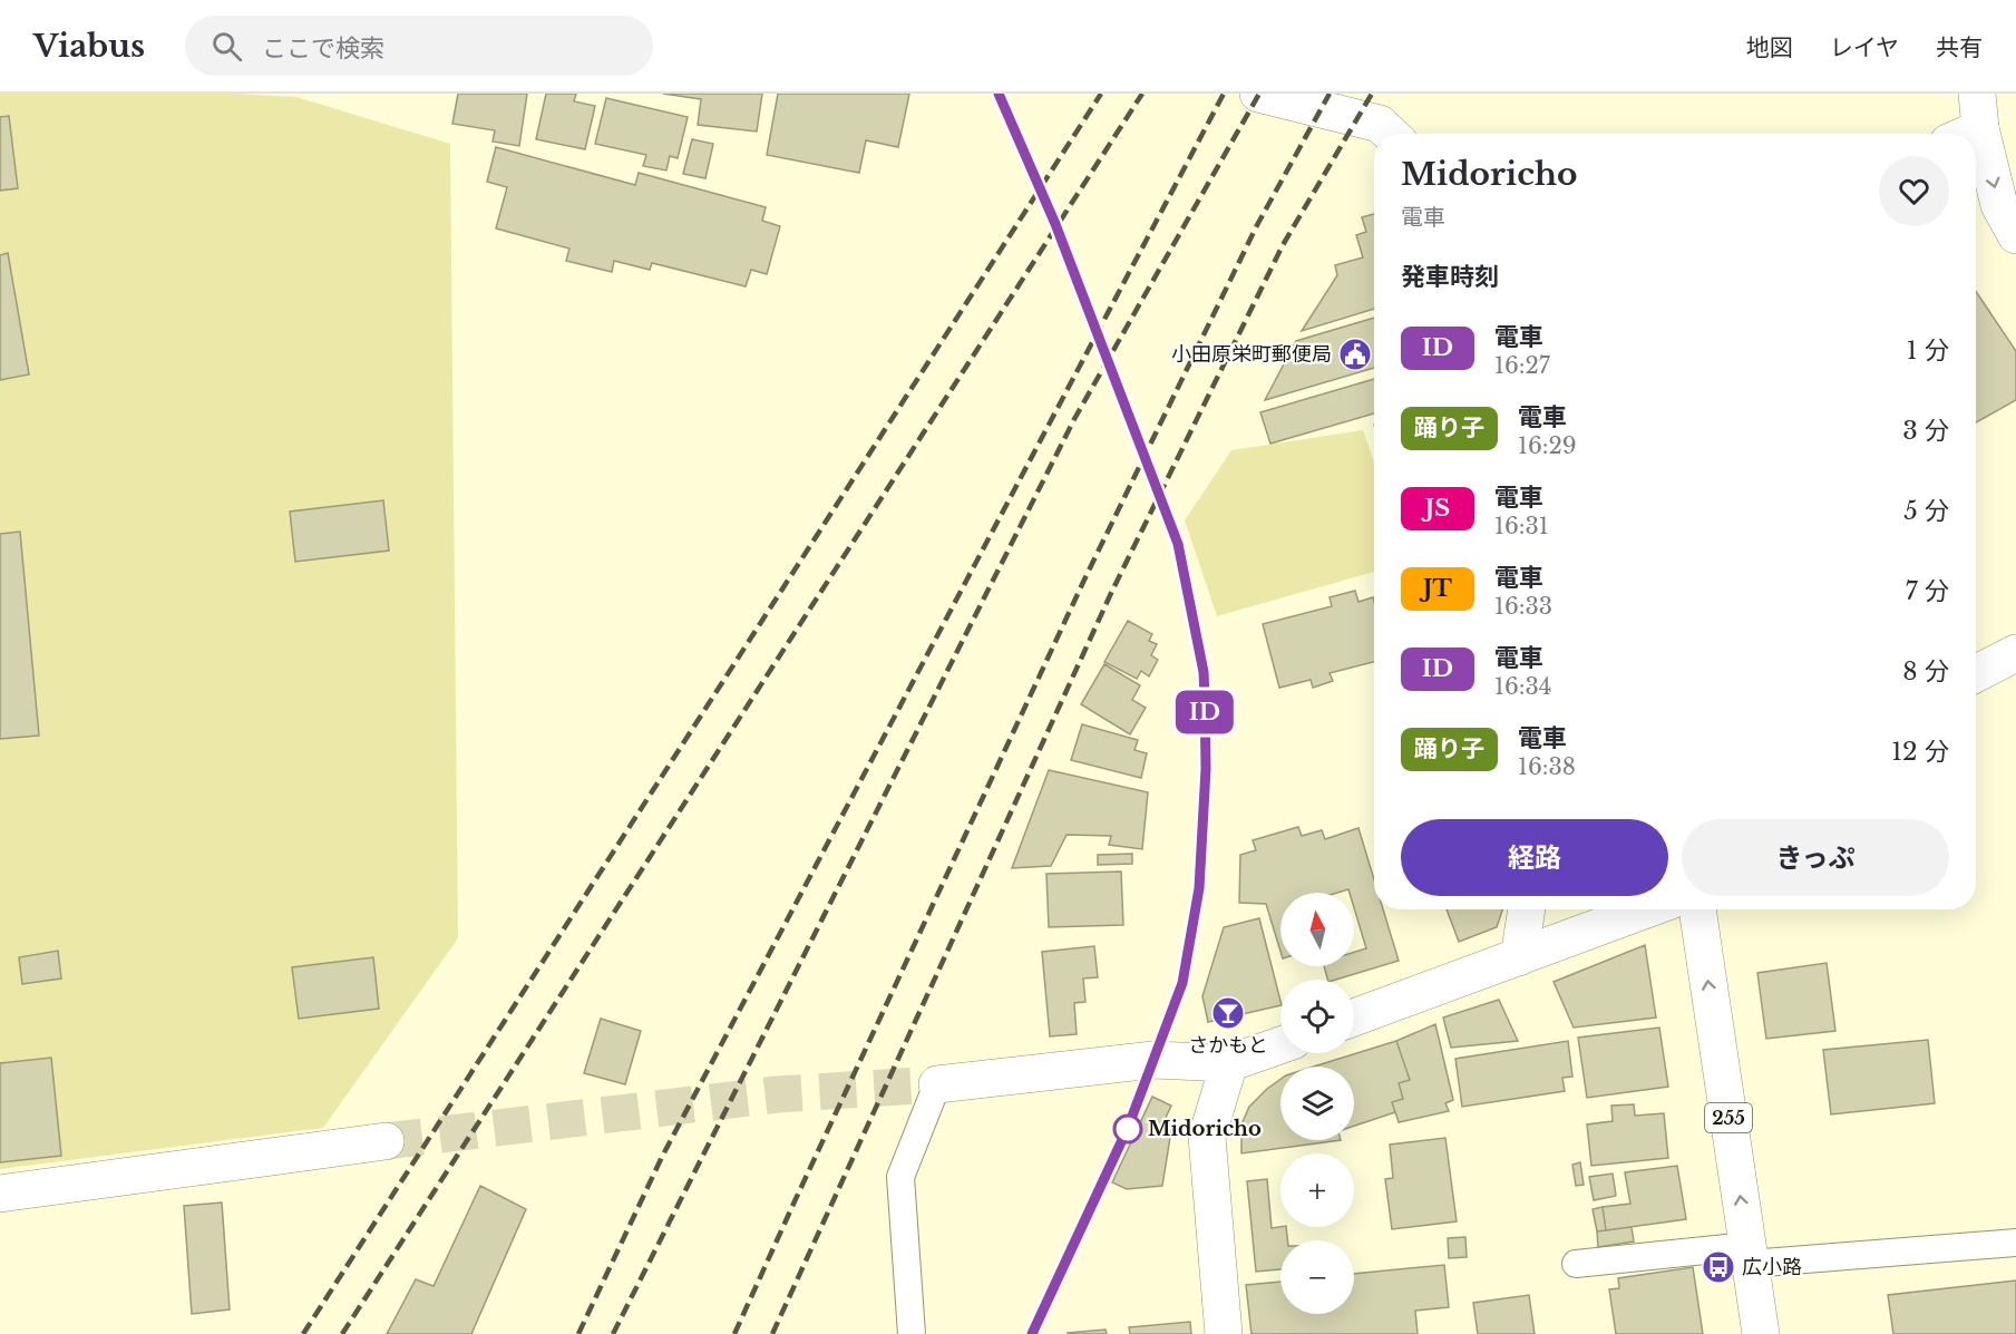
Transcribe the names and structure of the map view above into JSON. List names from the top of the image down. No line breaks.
{"streets":{"main road":["255"]},"places":{"public building":["小田原栄町郵便局"],"bar":["さかもと"],"other":["Midoricho"],"bus stop":["広小路"]},"north":"top","page":{"header":"Viabus","search":"ここで検索","nav":["地図","レイヤ","共有"],"on_map":"ID","heading":[["Midoricho","電車"],"発車時刻"],"list":[{"mark":"ID","name":"電車","note":"16:27","value":"1 分"},{"mark":"踊り子","name":"電車","note":"16:29","value":"3 分"},{"mark":"JS","name":"電車","note":"16:31","value":"5 分"},{"mark":"JT","name":"電車","note":"16:33","value":"7 分"},{"mark":"ID","name":"電車","note":"16:34","value":"8 分"},{"mark":"踊り子","name":"電車","note":"16:38","value":"12 分"}],"buttons":["経路","きっぷ"],"map_buttons":["+","−"]}}
